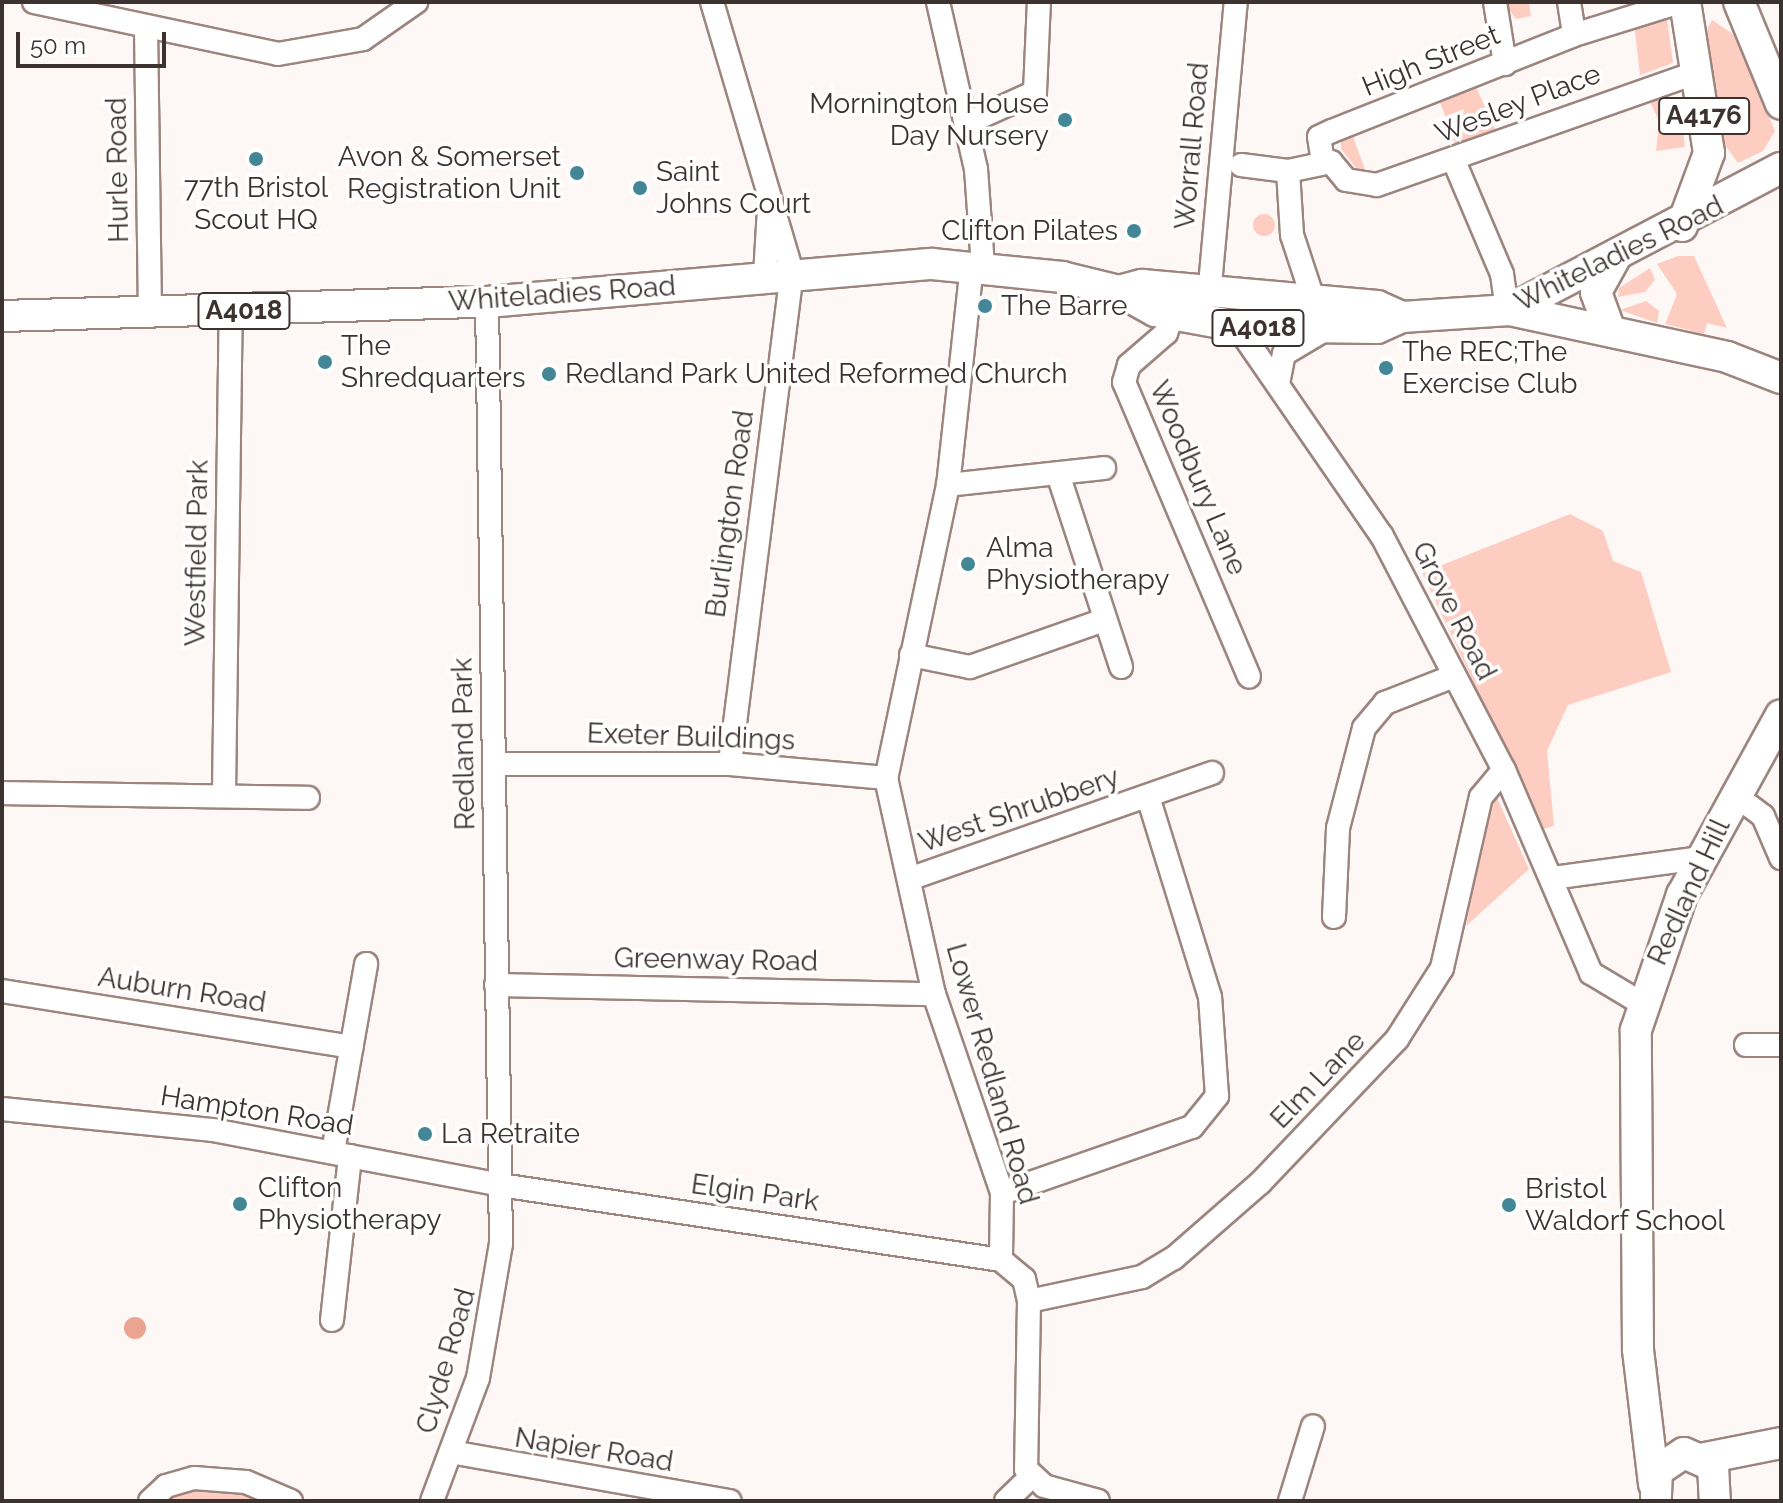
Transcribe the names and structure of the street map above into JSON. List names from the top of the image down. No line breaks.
{"streets":{"main road":["A4176","Whiteladies Road","A4018","Redland Hill"],"street":["High Street","Wesley Place","Worrall Road","Hurle Road","Woodbury Lane","Burlington Road","Westfield Park","Grove Road","Exeter Buildings","Redland Park","West Shrubbery","Greenway Road","Auburn Road","Lower Redland Road","Elm Lane","Hampton Road","Elgin Park","Clyde Road","Napier Road"]},"crossings":[["High Street","Wesley Place"],["High Street","A4176"],["Wesley Place","A4176"],["A4176","Whiteladies Road"],["Worrall Road","Whiteladies Road"],["Hurle Road","Whiteladies Road"],["Whiteladies Road","Woodbury Lane"],["Whiteladies Road","Burlington Road"],["Whiteladies Road","Westfield Park"],["Whiteladies Road","Grove Road"],["Whiteladies Road","Redland Park"],["Whiteladies Road","Lower Redland Road"],["Burlington Road","Exeter Buildings"],["Grove Road","Redland Hill"],["Grove Road","Elm Lane"],["Exeter Buildings","Redland Park"],["Exeter Buildings","Lower Redland Road"],["Redland Park","Greenway Road"],["Redland Park","Hampton Road"],["Redland Park","Elgin Park"],["Redland Park","Clyde Road"],["West Shrubbery","Lower Redland Road"],["Greenway Road","Lower Redland Road"],["Lower Redland Road","Elgin Park"],["Hampton Road","Elgin Park"],["Hampton Road","Clyde Road"],["Elgin Park","Clyde Road"],["Clyde Road","Napier Road"]],"places":["Mornington House Day Nursery","77th Bristol Scout HQ","Avon & Somerset Registration Unit","Saint Johns Court","Clifton Pilates","The Barre","The Shredquarters","The REC;The Exercise Club","Redland Park United Reformed Church","Alma Physiotherapy","La Retraite","Clifton Physiotherapy","Bristol Waldorf School"],"scale_bar":"50 m"}
